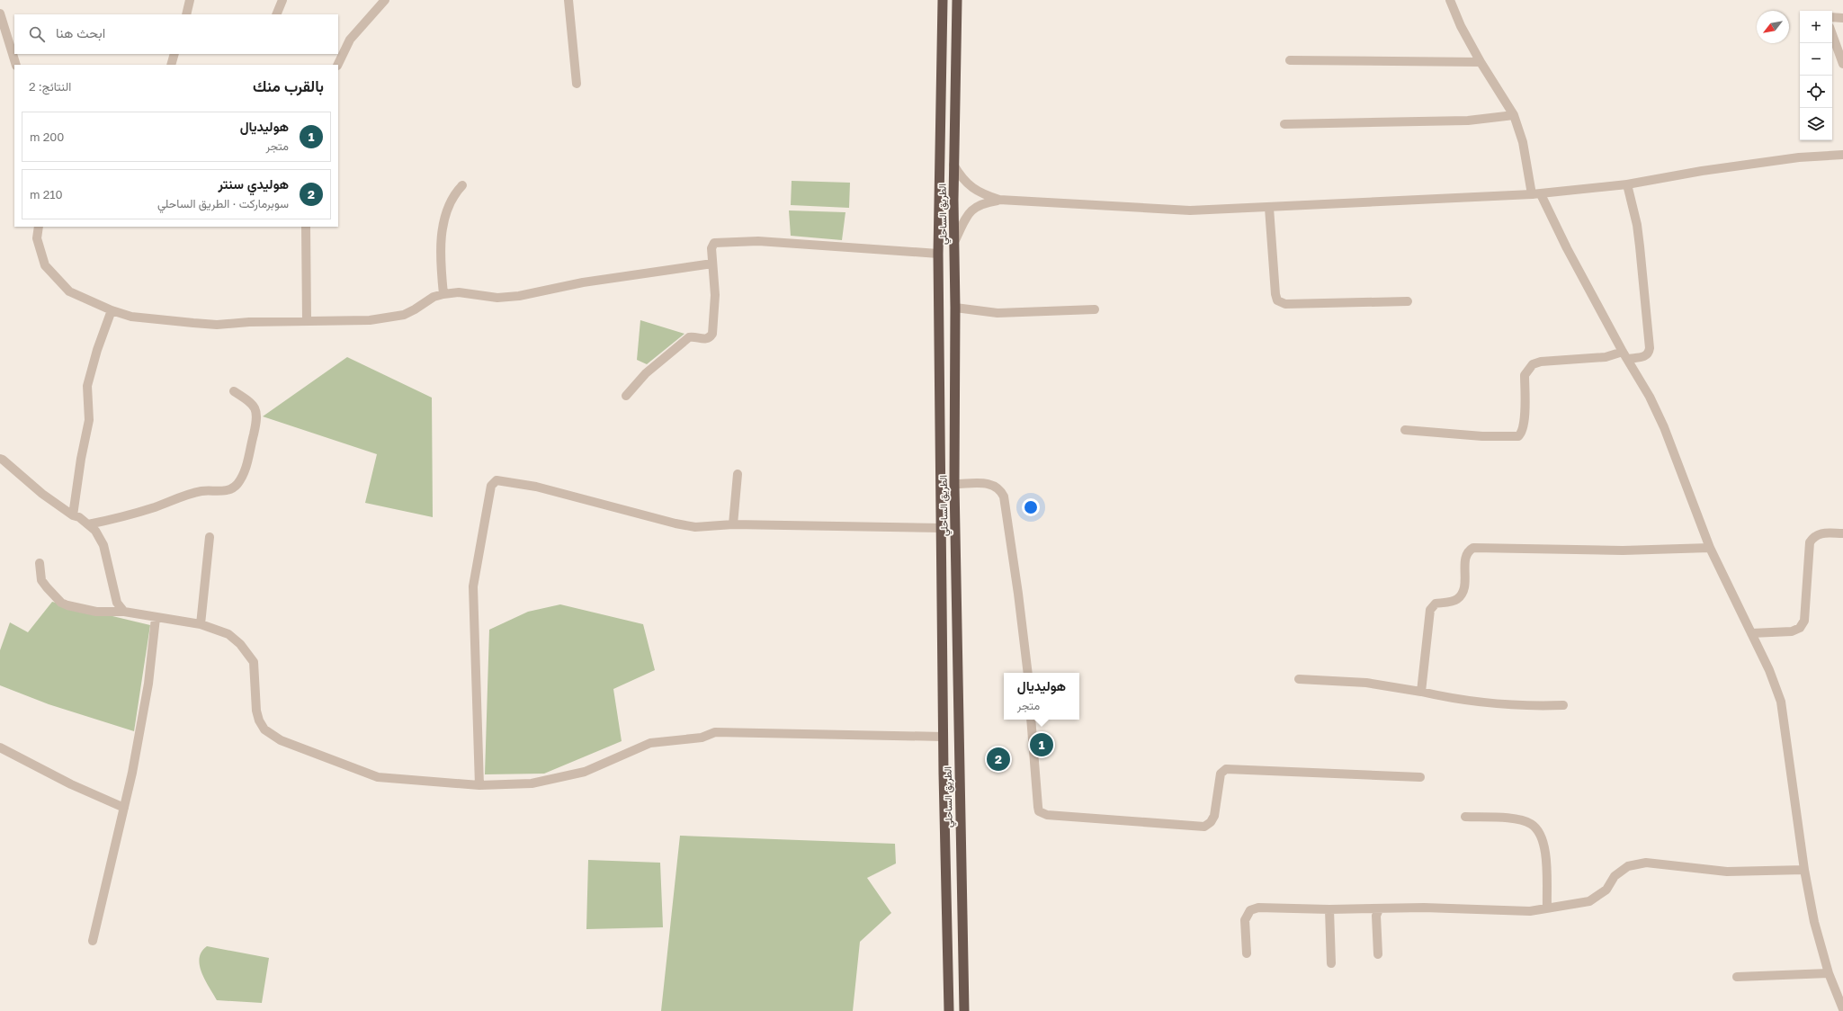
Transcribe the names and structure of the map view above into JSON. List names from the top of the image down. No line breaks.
{"streets":{"highway":["الطريق الساحلي"]},"north":"bottom left","page":{"map_buttons":["+","−"],"search":"ابحث هنا","heading":["بالقرب منك","النتائج: 2"],"list":[{"mark":"1","name":"هوليديال","note":"متجر","value":"200 m"},{"mark":"2","name":"هوليدي سنتر","note":"سوبرماركت · الطريق الساحلي","value":"210 m"}],"popup":["هوليديال","متجر"],"pins":["1","2"]}}
